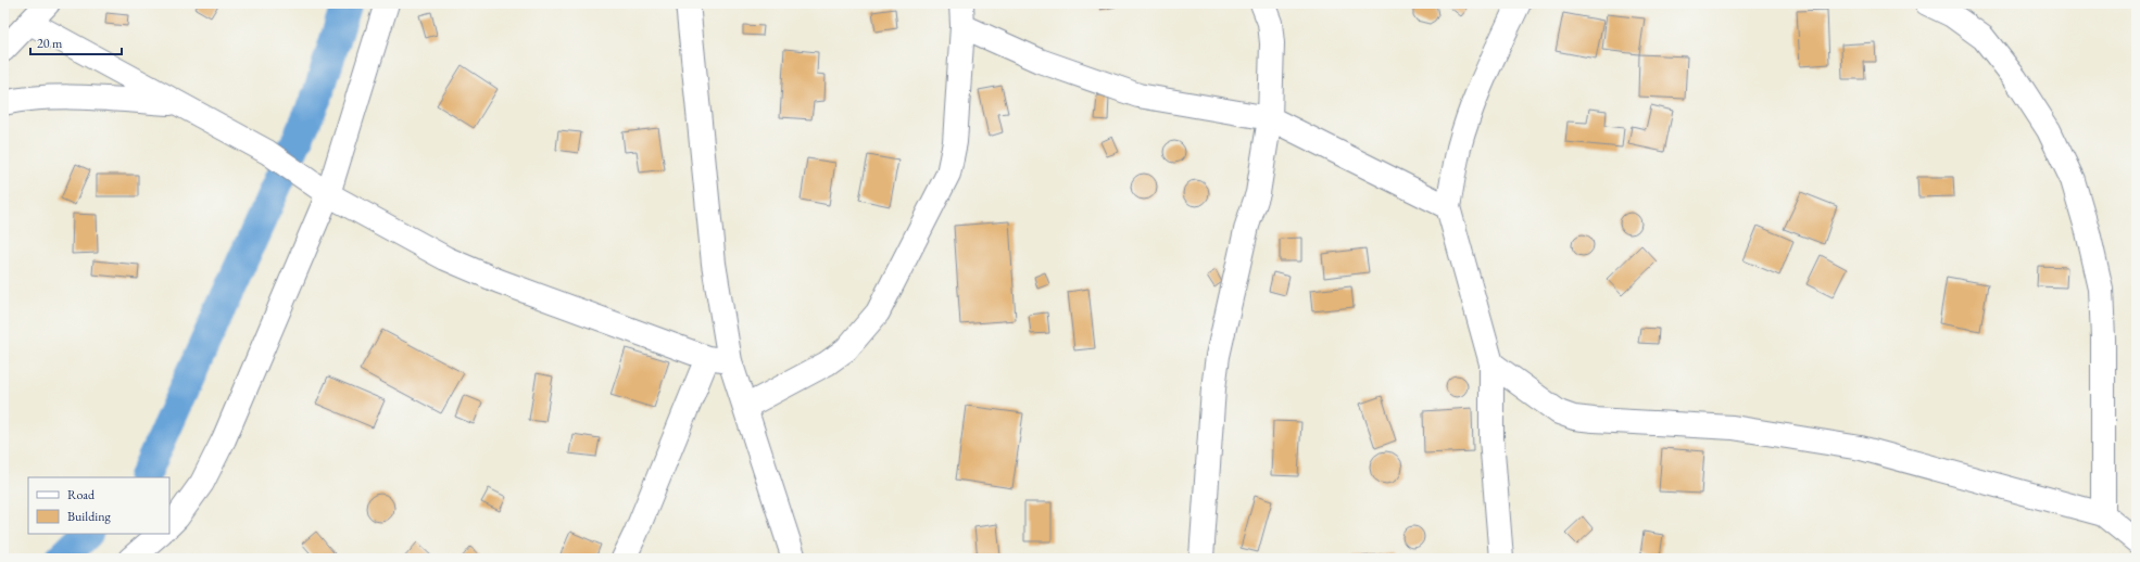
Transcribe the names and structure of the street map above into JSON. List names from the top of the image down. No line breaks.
{"legend":["Road","Building"],"scale_bar":"20 m"}
